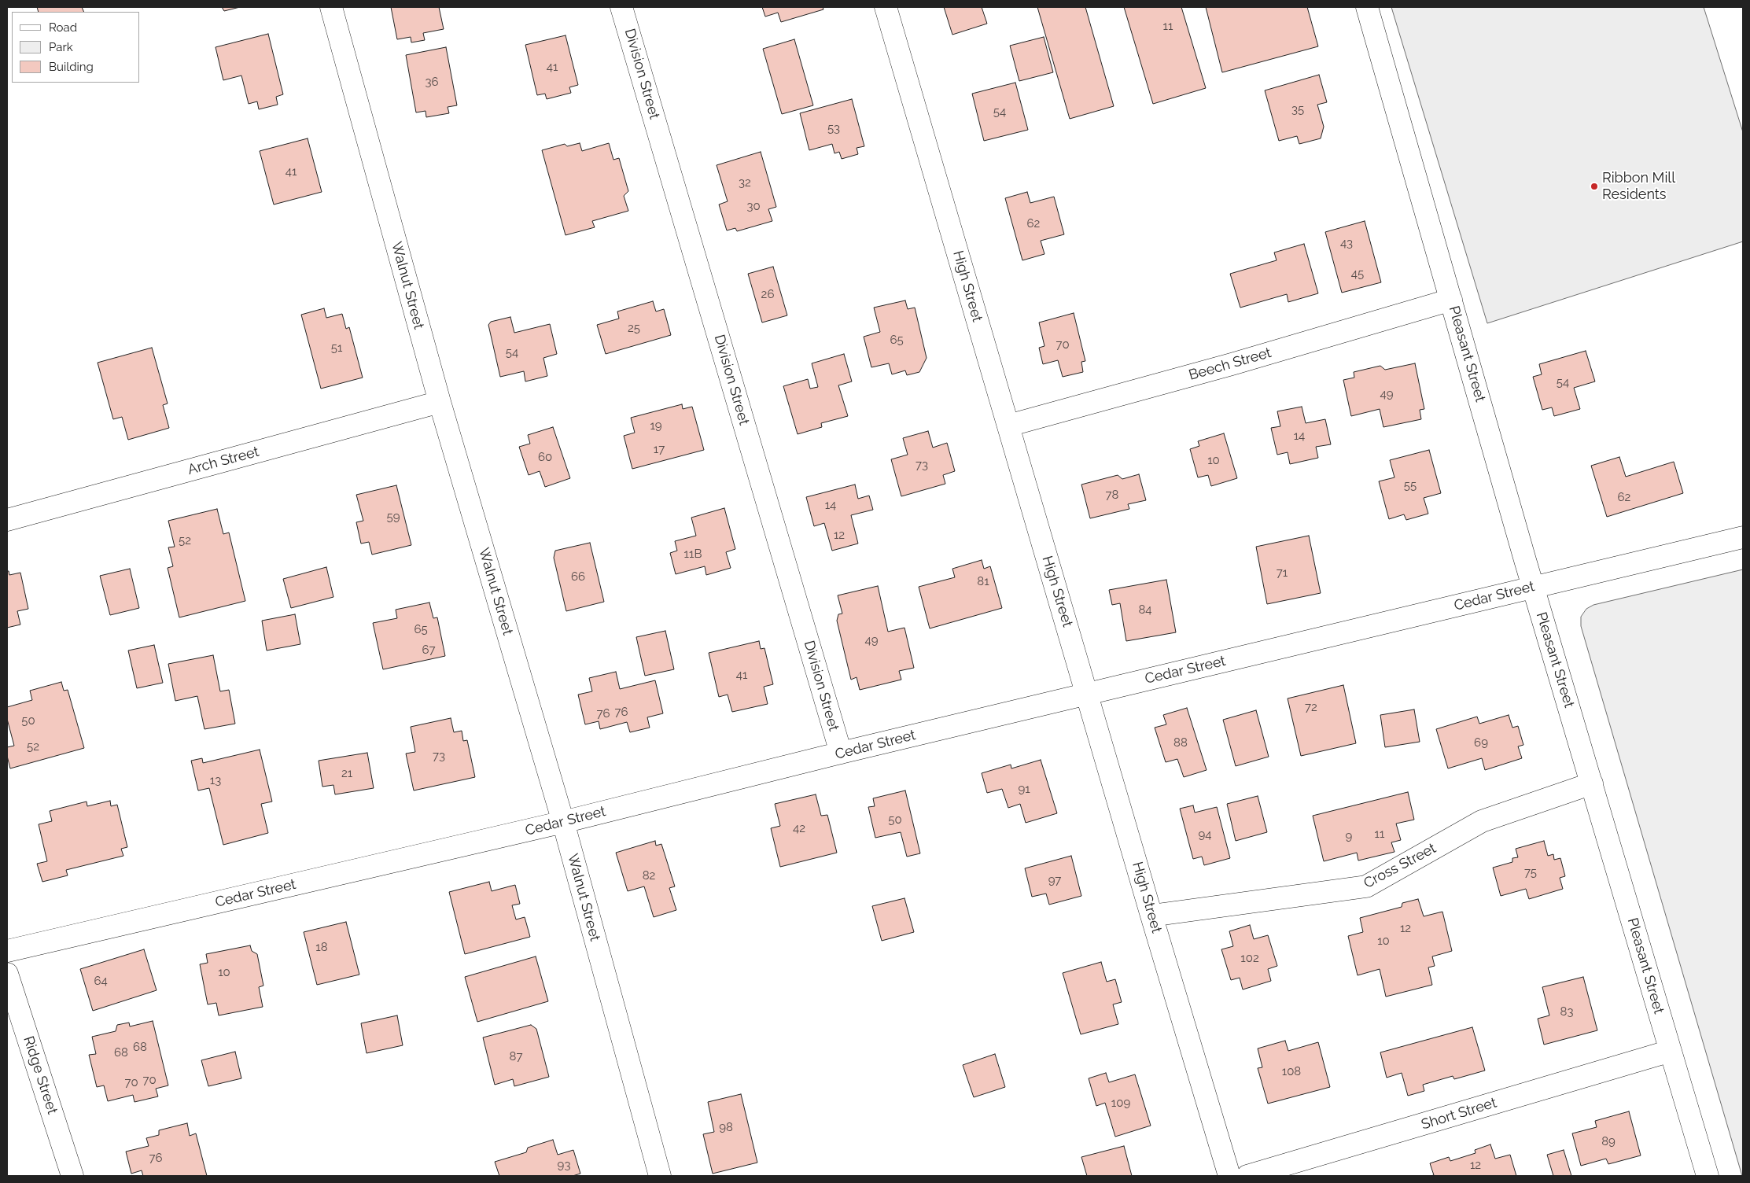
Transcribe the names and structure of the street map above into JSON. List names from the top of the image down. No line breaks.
{"streets":{"street":["Division Street","Walnut Street","High Street","Pleasant Street","Beech Street","Arch Street","Cedar Street","Cross Street","Ridge Street","Short Street"]},"crossings":[["Division Street","Cedar Street"],["Walnut Street","Arch Street"],["Walnut Street","Cedar Street"],["High Street","Beech Street"],["High Street","Cedar Street"],["High Street","Cross Street"],["Pleasant Street","Beech Street"],["Pleasant Street","Cedar Street"],["Pleasant Street","Cross Street"],["Pleasant Street","Short Street"]],"places":["Ribbon Mill Residents"],"house_numbers":["11","41","36","35","54","53","41","32","30","62","43","45","26","25","65","70","51","54","54","49","19","14","17","60","10","73","55","78","62","14","59","12","52","11B","71","66","81","84","65","49","67","41","72","76","76","50","88","69","52","73","21","13","91","50","42","11","94","9","75","82","97","12","10","18","102","10","64","83","68","68","87","108","70","70","109","98","89","76","93","12"],"legend":["Road","Park","Building"]}
